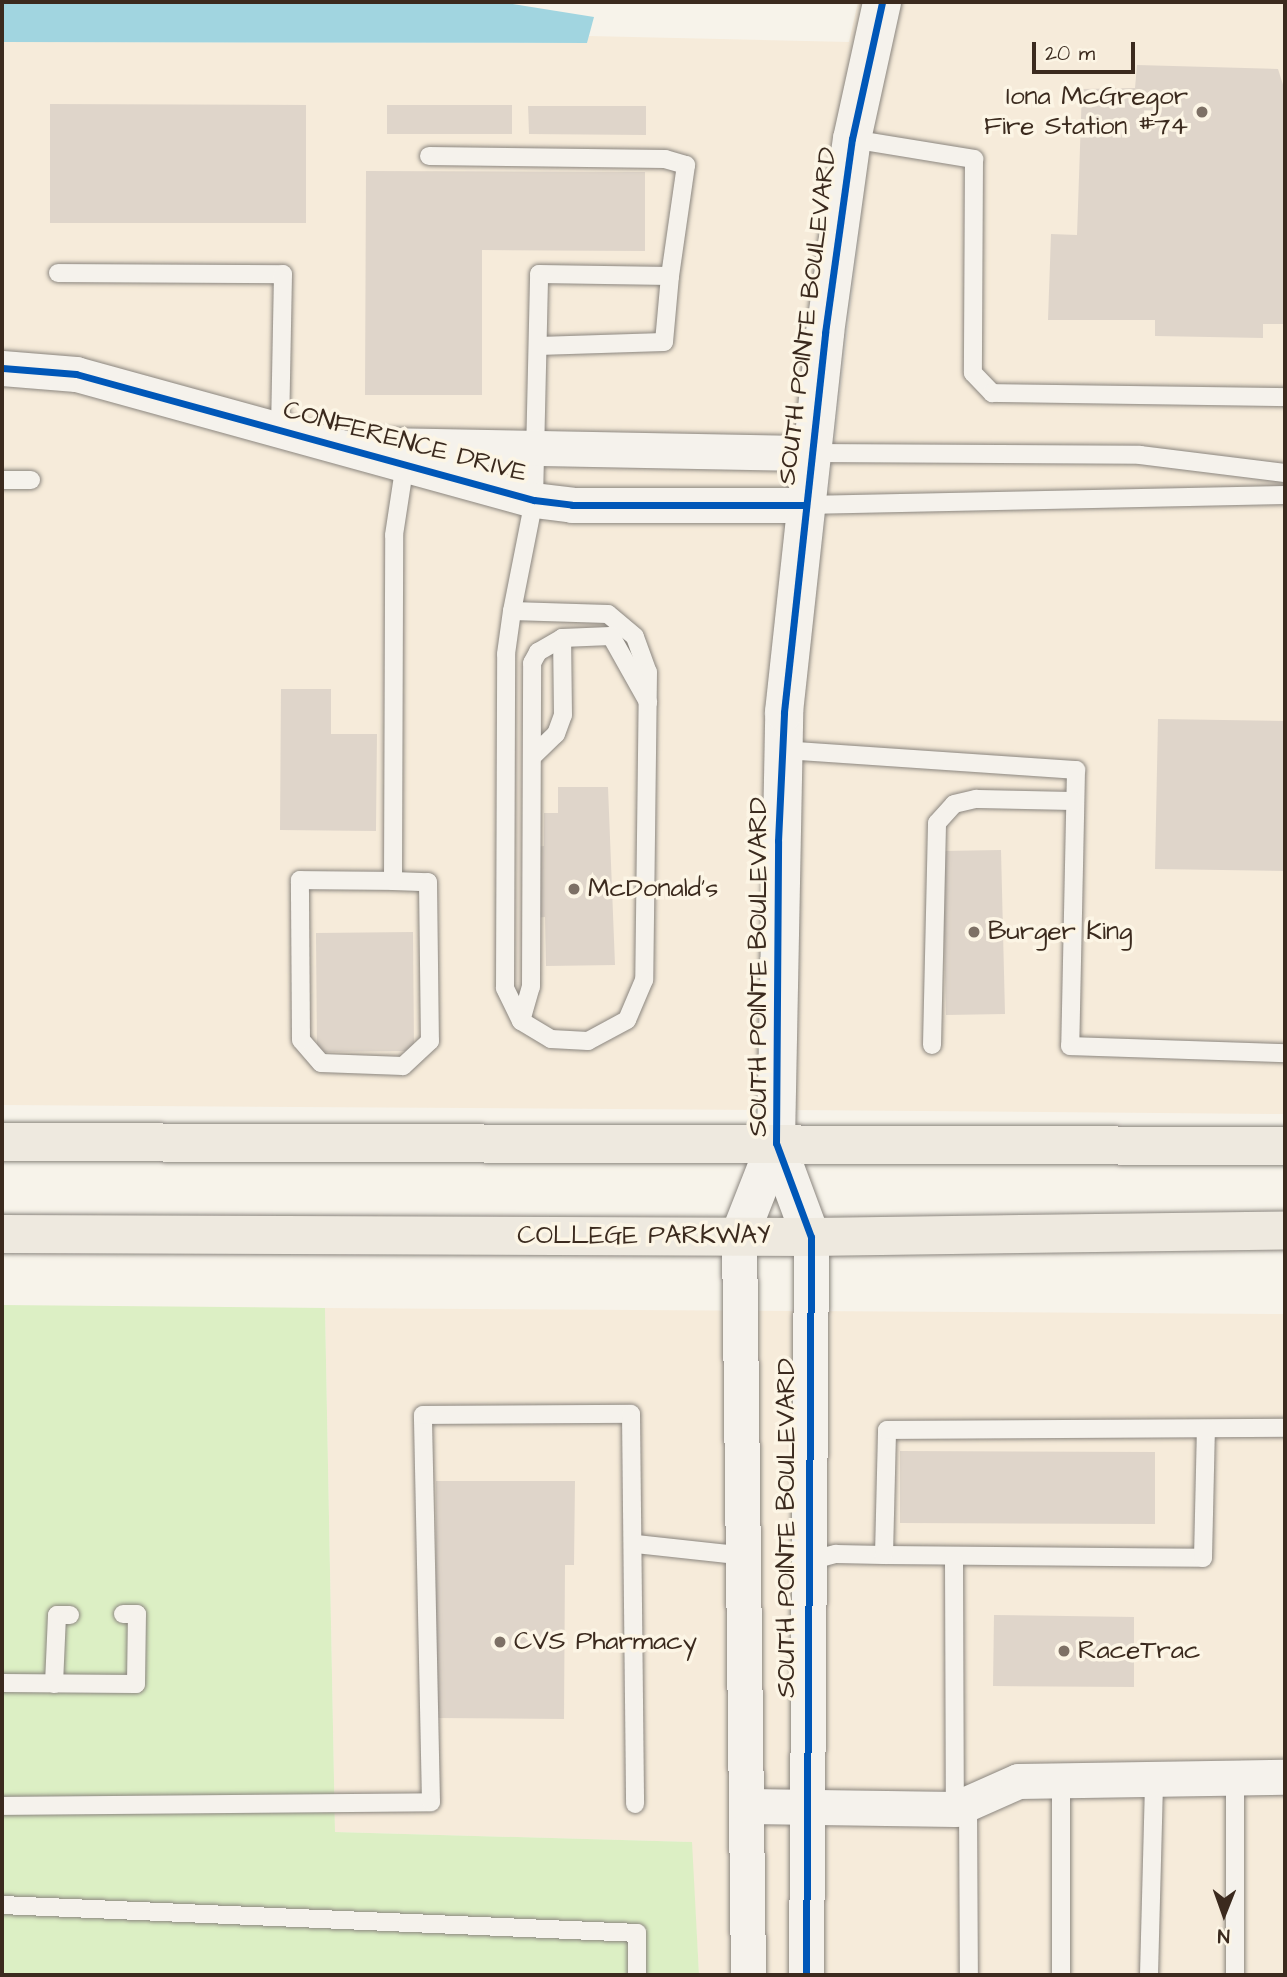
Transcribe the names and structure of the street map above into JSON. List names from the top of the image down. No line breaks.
{"streets":{"main road":["COLLEGE PARKWAY"],"street":["SOUTH POINTE BOULEVARD","CONFERENCE DRIVE"]},"crossings":[["SOUTH POINTE BOULEVARD","CONFERENCE DRIVE"],["SOUTH POINTE BOULEVARD","COLLEGE PARKWAY"]],"places":["Iona McGregor Fire Station #74","McDonald's","Burger King","CVS Pharmacy","RaceTrac"],"scale_bar":"20 m","north":"bottom"}
